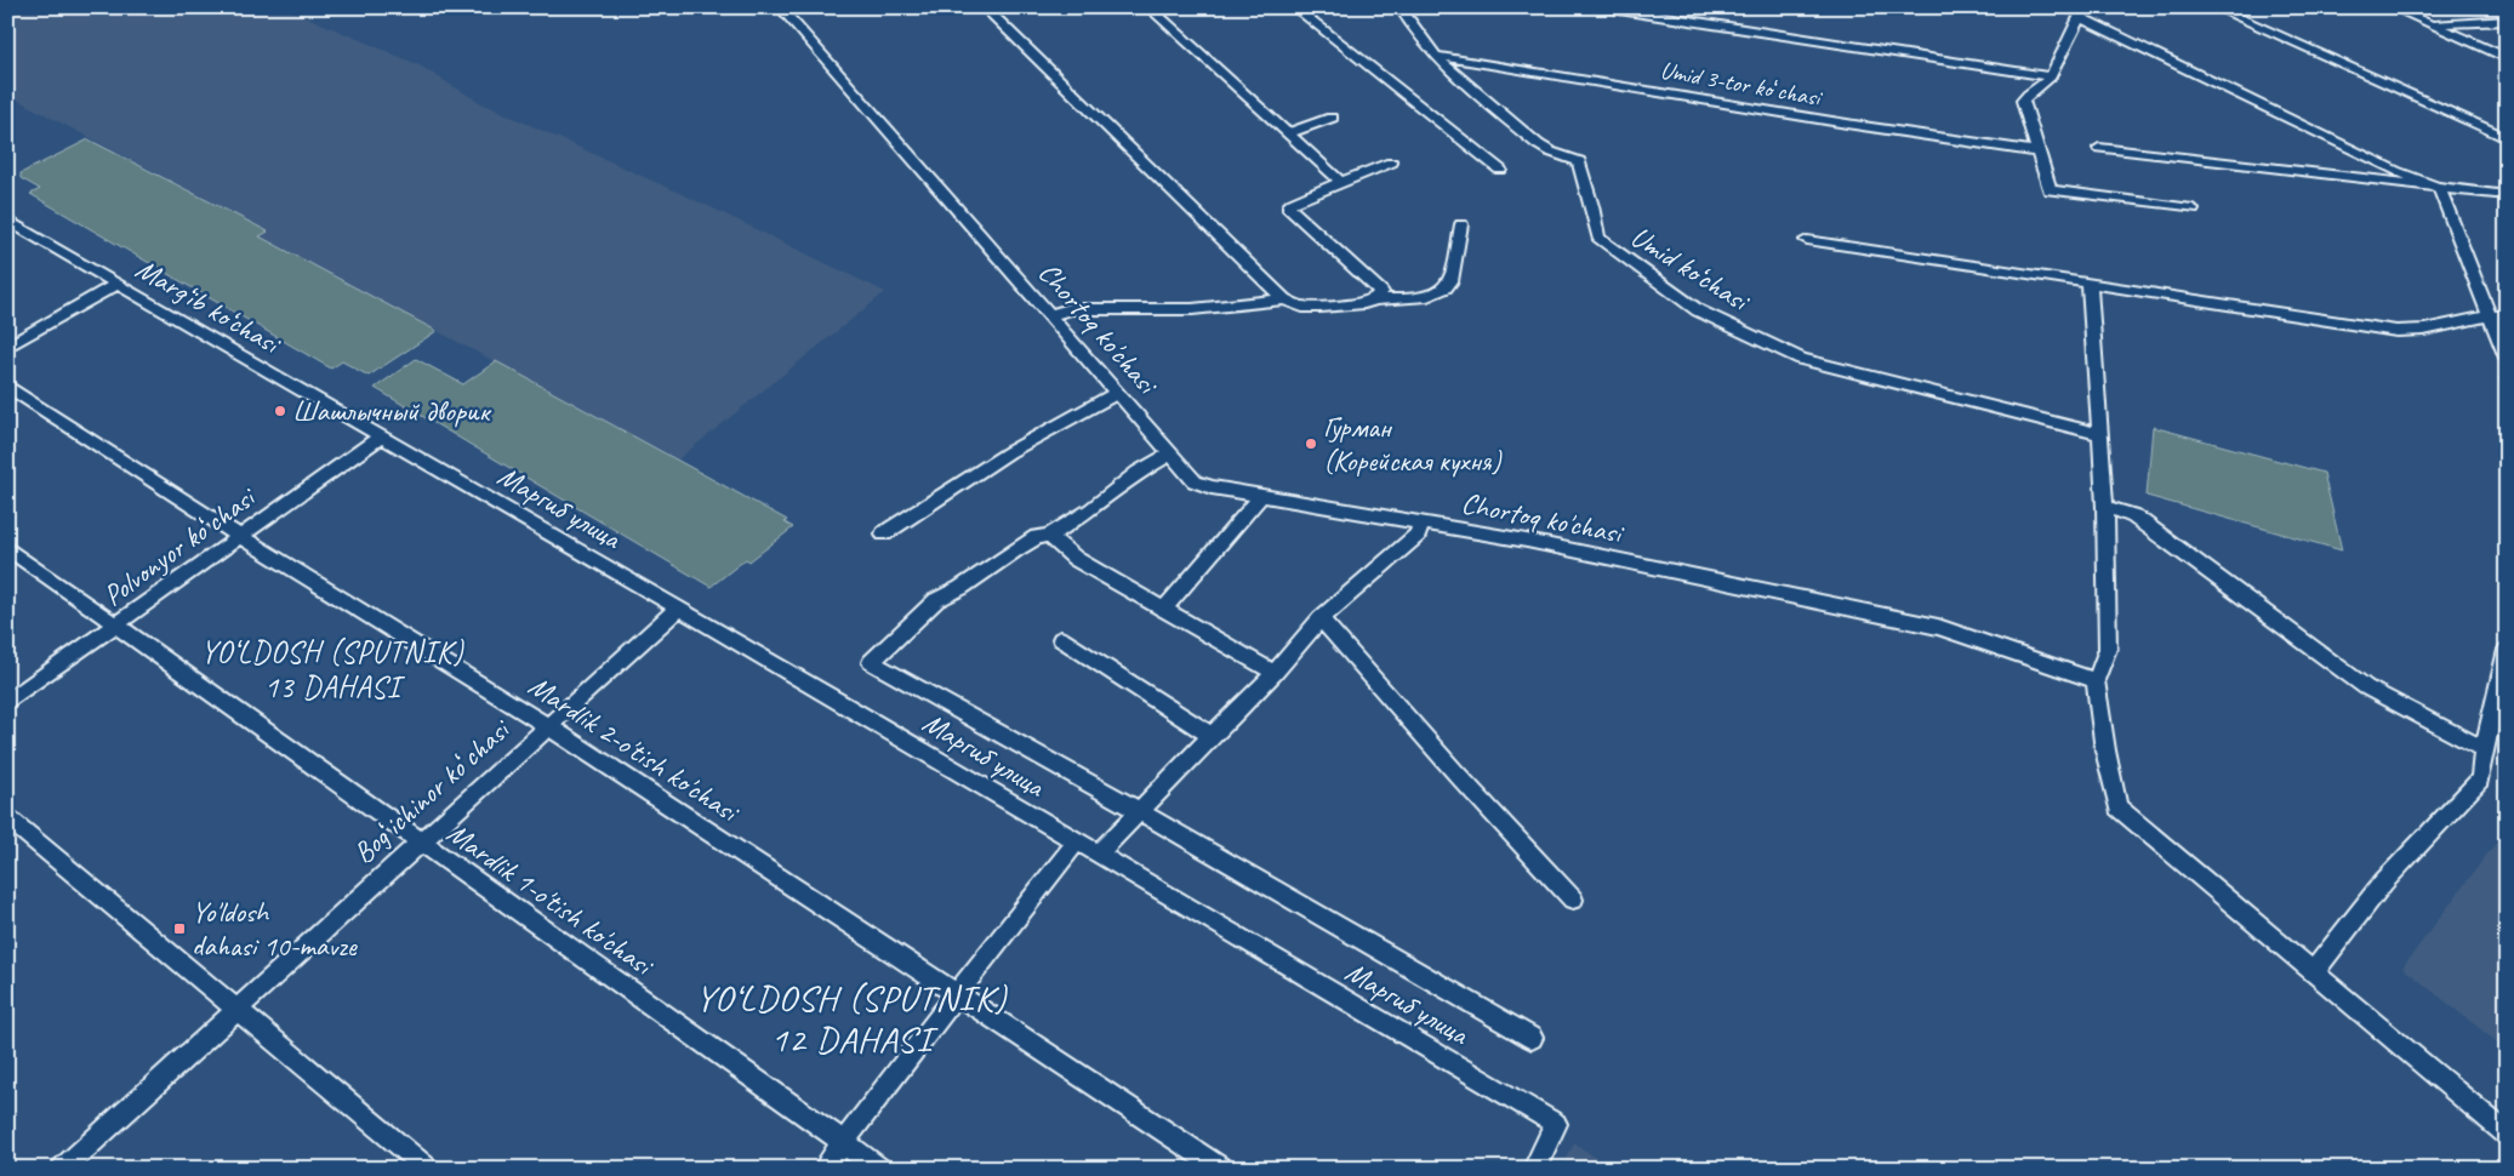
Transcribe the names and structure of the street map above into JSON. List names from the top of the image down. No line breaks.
{"streets":{"street":["Umid 3-tor koʻchasi","Umid ko‘chasi","Marg‘ib ko‘chasi","Chortoq ko'chasi","Маргиб улица","Polvonyor koʻchasi","Mardlik 2-o'tish ko'chasi","Bogʻichinor koʻchasi","Mardlik 1-o'tish ko'chasi"]},"crossings":[["Umid 3-tor koʻchasi","Umid ko‘chasi"],["Marg‘ib ko‘chasi","Маргиб улица"],["Marg‘ib ko‘chasi","Polvonyor koʻchasi"],["Маргиб улица","Polvonyor koʻchasi"],["Маргиб улица","Bogʻichinor koʻchasi"],["Polvonyor koʻchasi","Mardlik 2-o'tish ko'chasi"],["Polvonyor koʻchasi","Mardlik 1-o'tish ko'chasi"],["Mardlik 2-o'tish ko'chasi","Bogʻichinor koʻchasi"],["Bogʻichinor koʻchasi","Mardlik 1-o'tish ko'chasi"]],"districts":["YO‘LDOSH (SPUTNIK) 13 DAHASI","YO‘LDOSH (SPUTNIK) 12 DAHASI"],"places":{"other":["Шашлычный дворик","Гурман (Корейская кухня)"],"transit":["Yo'ldosh dahasi 10-mavze"]}}
